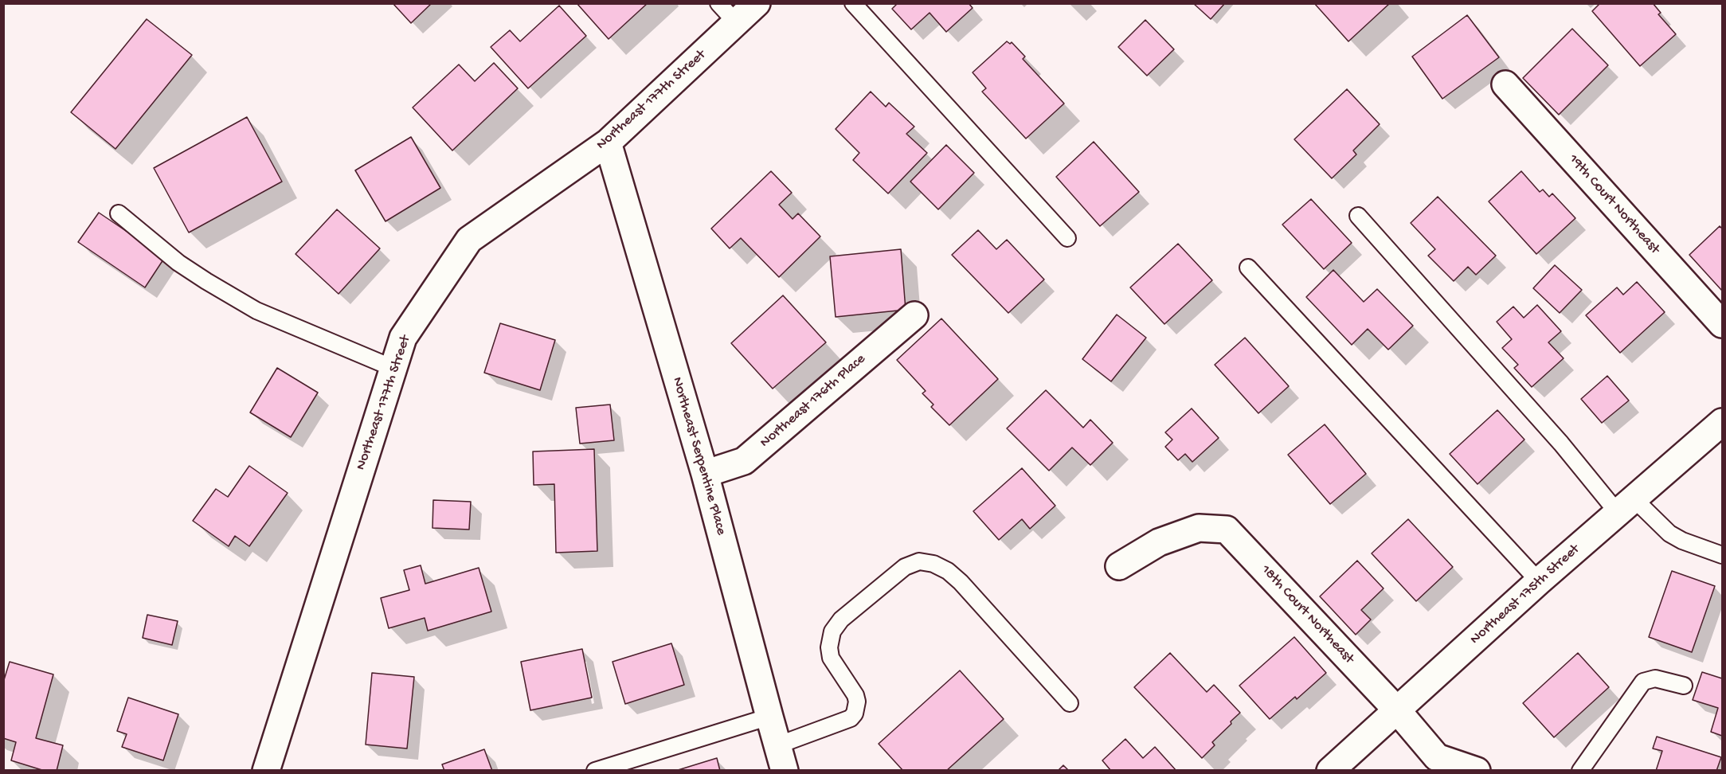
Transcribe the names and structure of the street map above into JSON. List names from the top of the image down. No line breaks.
{"streets":{"street":["Northeast 177th Street","19th Court Northeast","Northeast 176th Place","Northeast Serpentine Place","Northeast 175th Street","18th Court Northeast"]},"crossings":[["Northeast 177th Street","Northeast Serpentine Place"],["Northeast 176th Place","Northeast Serpentine Place"],["Northeast 175th Street","18th Court Northeast"]]}
